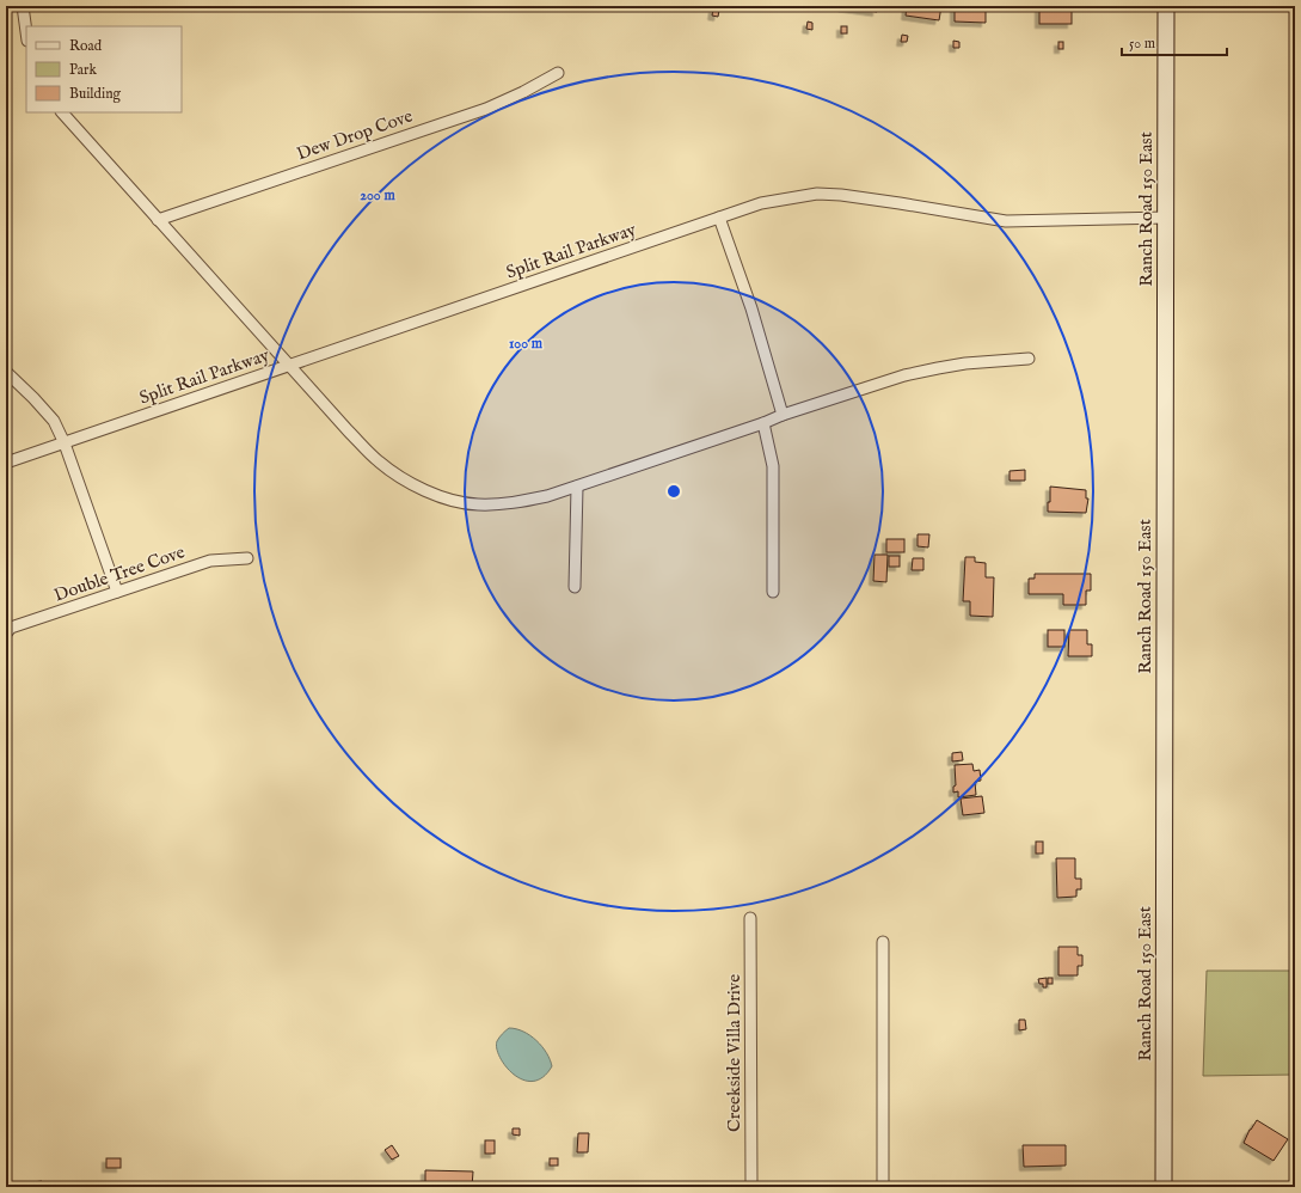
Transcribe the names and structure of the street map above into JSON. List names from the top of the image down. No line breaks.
{"streets":{"main road":["Ranch Road 150 East"],"street":["Dew Drop Cove","Split Rail Parkway","Double Tree Cove","Creekside Villa Drive"]},"crossings":[["Ranch Road 150 East","Split Rail Parkway"]],"legend":["Road","Park","Building"],"scale_bar":"50 m","rings":["200 m","100 m"]}
